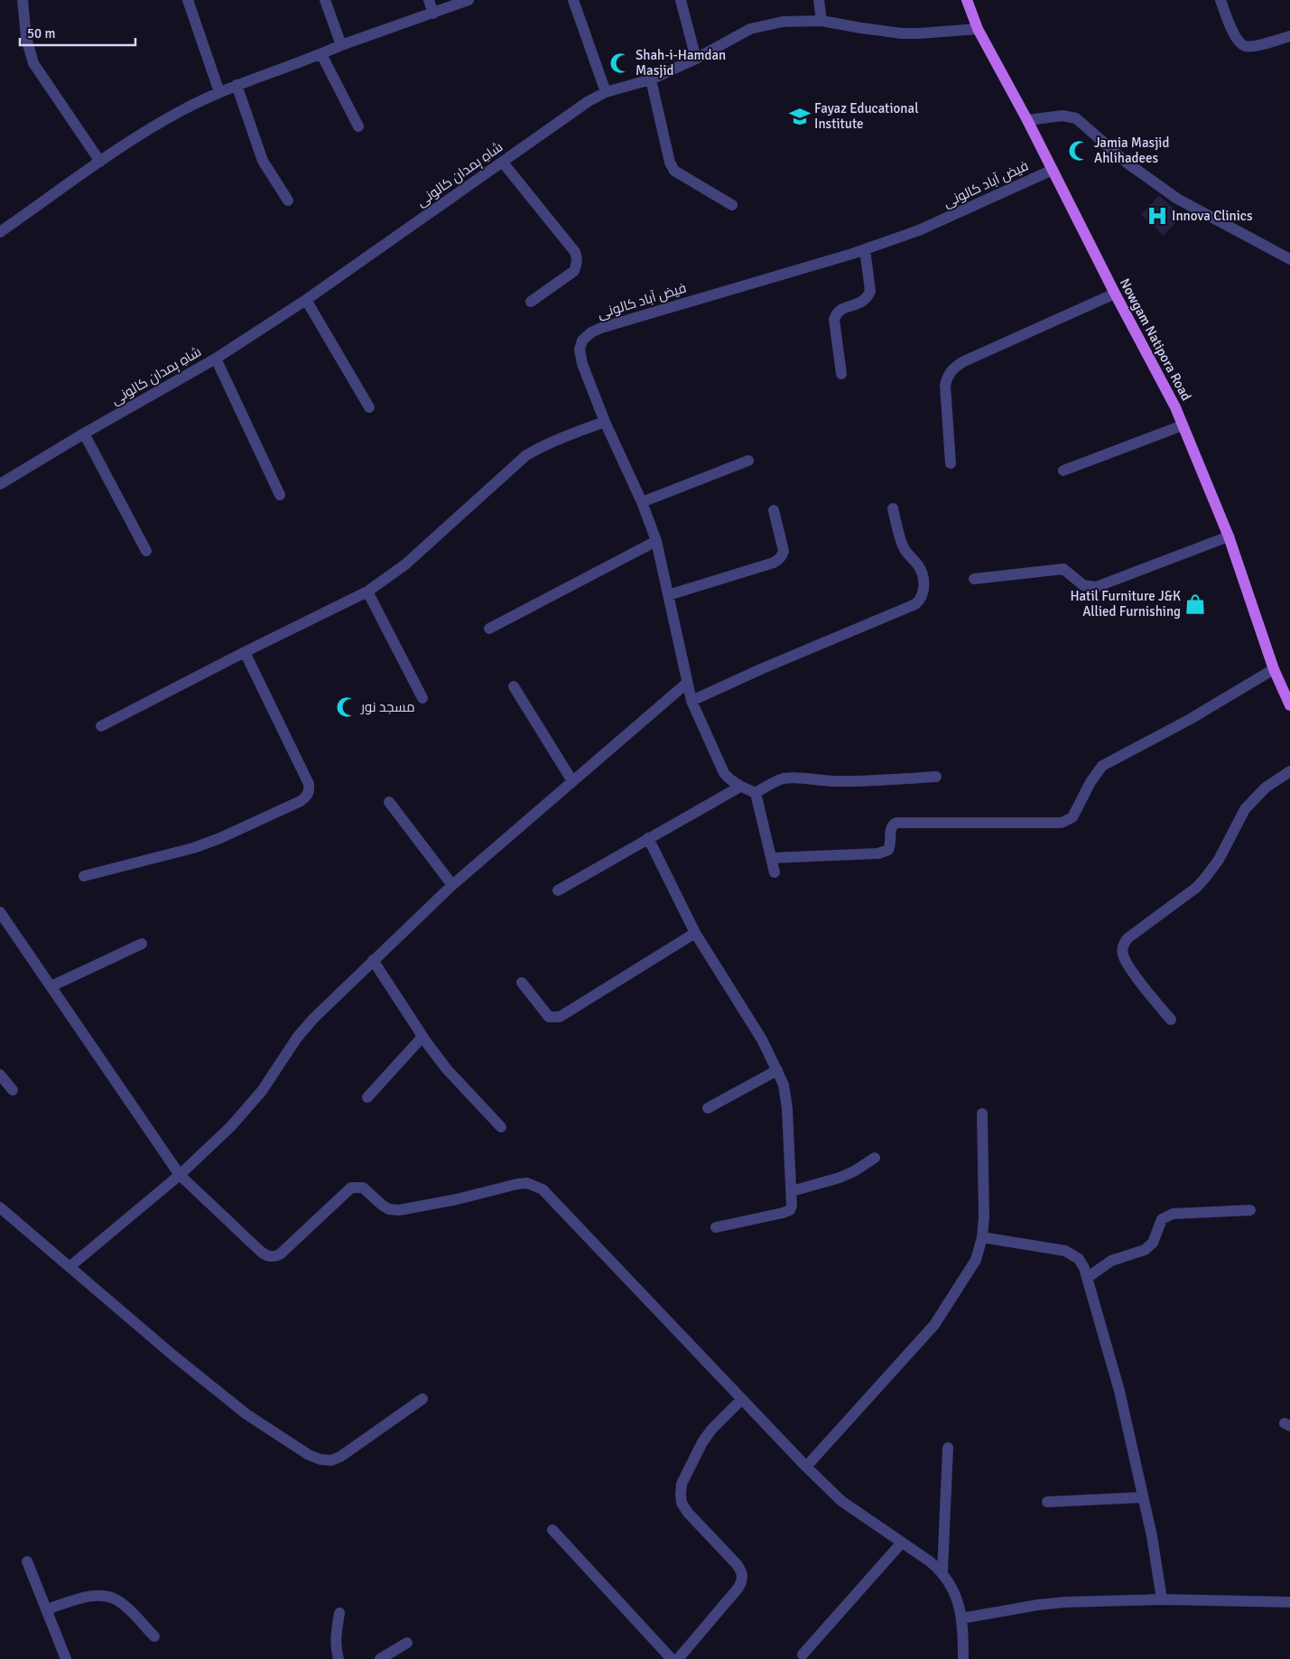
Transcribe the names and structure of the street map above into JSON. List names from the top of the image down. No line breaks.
{"streets":{"main road":["Nowgam Natipora Road"],"street":["شاہِ ہمدان کالونی","فیض آباد کالونی"]},"crossings":[["شاہِ ہمدان کالونی","Nowgam Natipora Road"],["فیض آباد کالونی","Nowgam Natipora Road"]],"places":{"mosque":["Shah-i-Hamdan Masjid","Jamia Masjid Ahlihadees","مسجد نور"],"school or university":["Fayaz Educational Institute"],"hospital":["Innova Clinics"],"shop":["Hatil Furniture J&K Allied Furnishing"]},"scale_bar":"50 m"}
